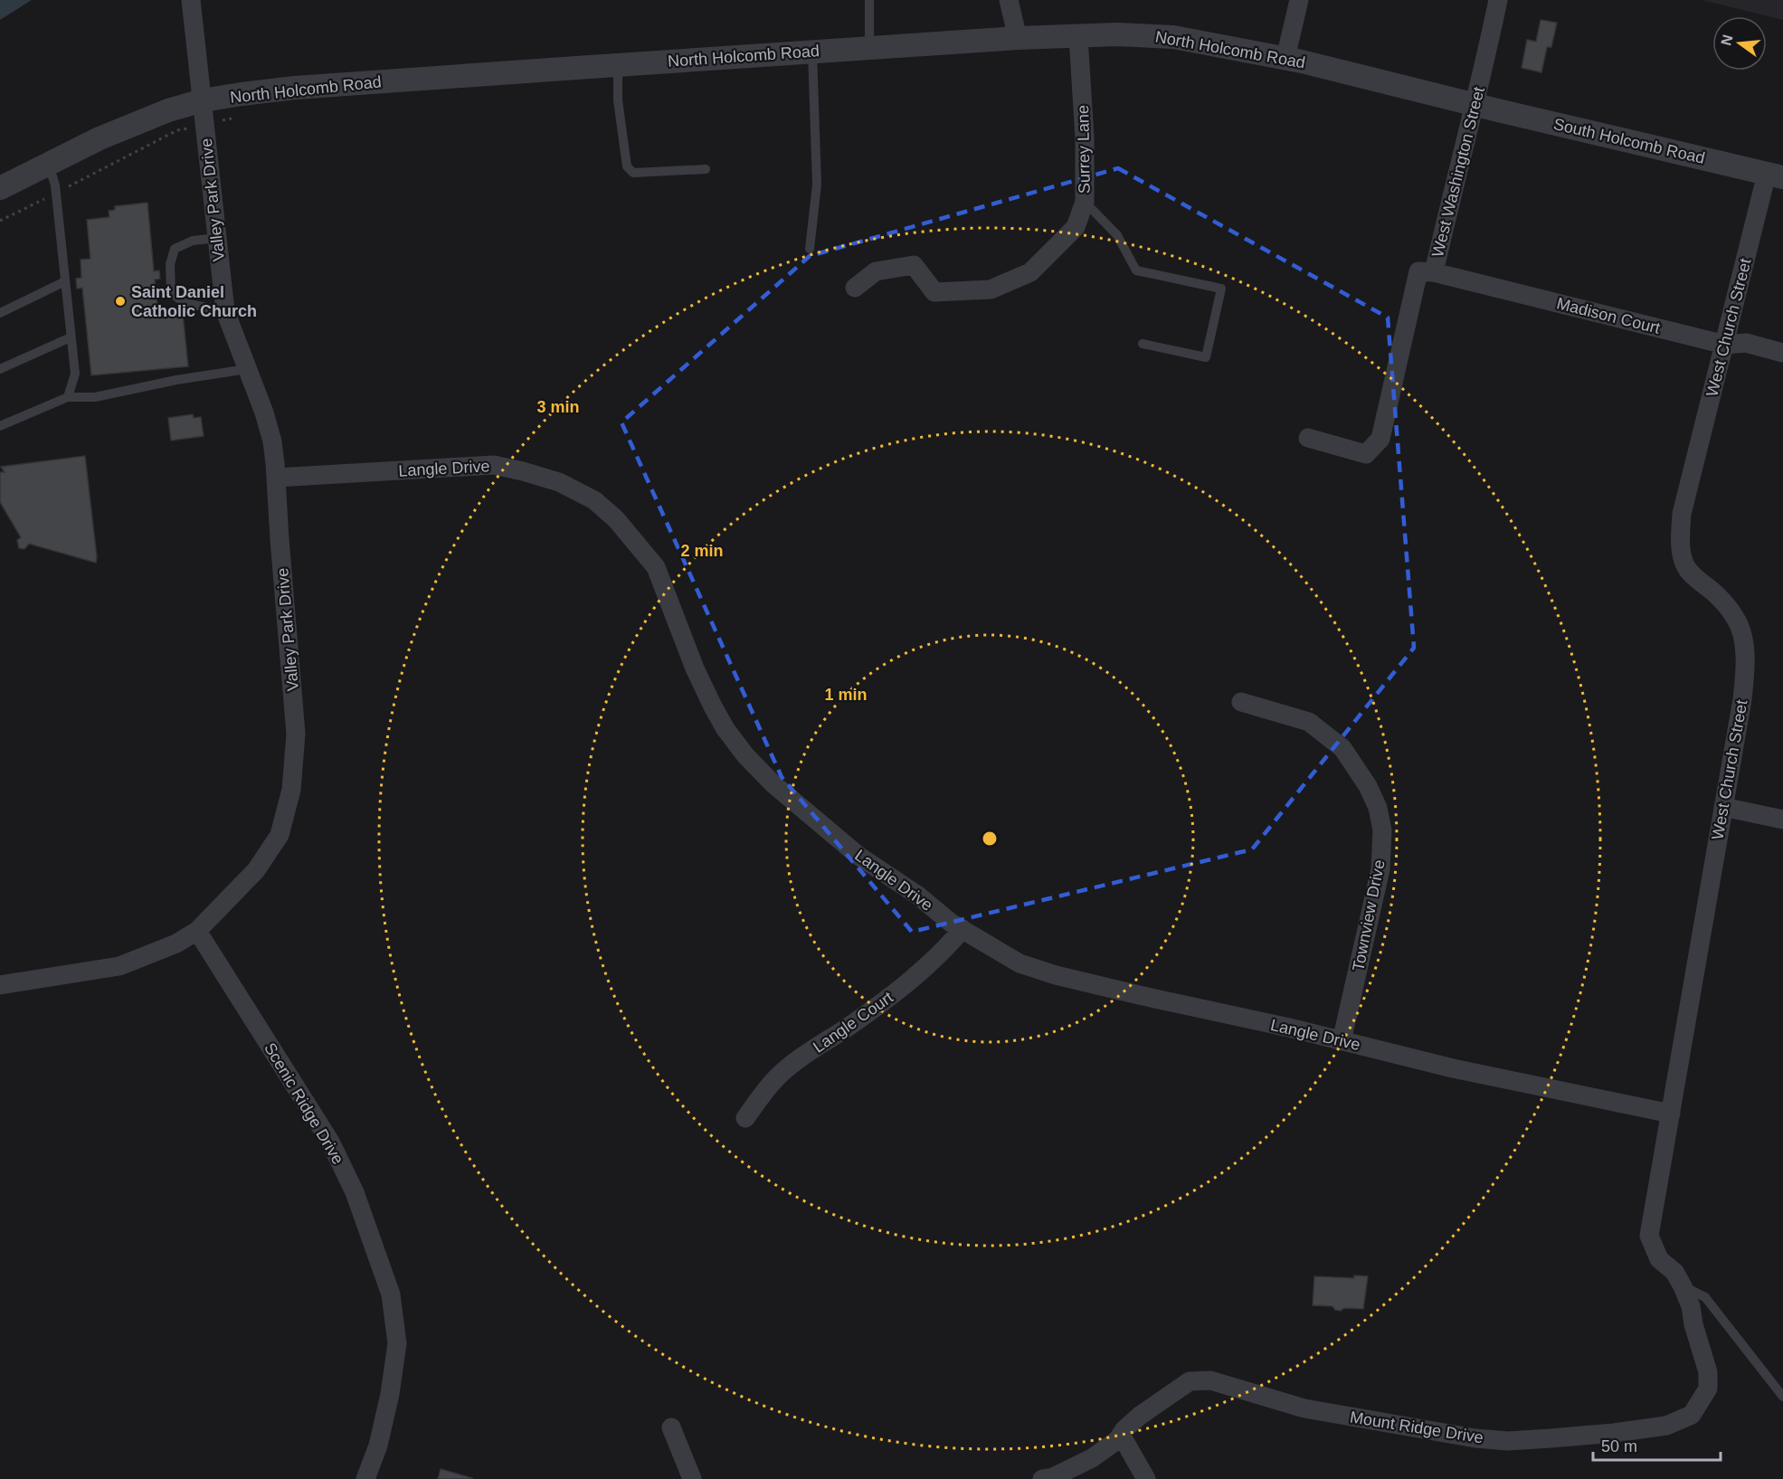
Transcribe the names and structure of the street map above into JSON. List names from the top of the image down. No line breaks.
{"streets":{"street":["North Holcomb Road","South Holcomb Road","Surrey Lane","West Washington Street","Valley Park Drive","Madison Court","West Church Street","Langle Drive","Townview Drive","Langle Court","Scenic Ridge Drive","Mount Ridge Drive"]},"crossings":[["North Holcomb Road","South Holcomb Road"],["North Holcomb Road","Surrey Lane"],["North Holcomb Road","West Washington Street"],["North Holcomb Road","Valley Park Drive"],["South Holcomb Road","West Washington Street"],["South Holcomb Road","West Church Street"],["West Washington Street","Madison Court"],["Valley Park Drive","Langle Drive"],["Valley Park Drive","Scenic Ridge Drive"],["Madison Court","West Church Street"],["West Church Street","Langle Drive"],["West Church Street","Mount Ridge Drive"],["Langle Drive","Townview Drive"],["Langle Drive","Langle Court"]],"places":["Saint Daniel Catholic Church"],"scale_bar":"50 m","north":"left","rings":["3 min","2 min","1 min"]}
